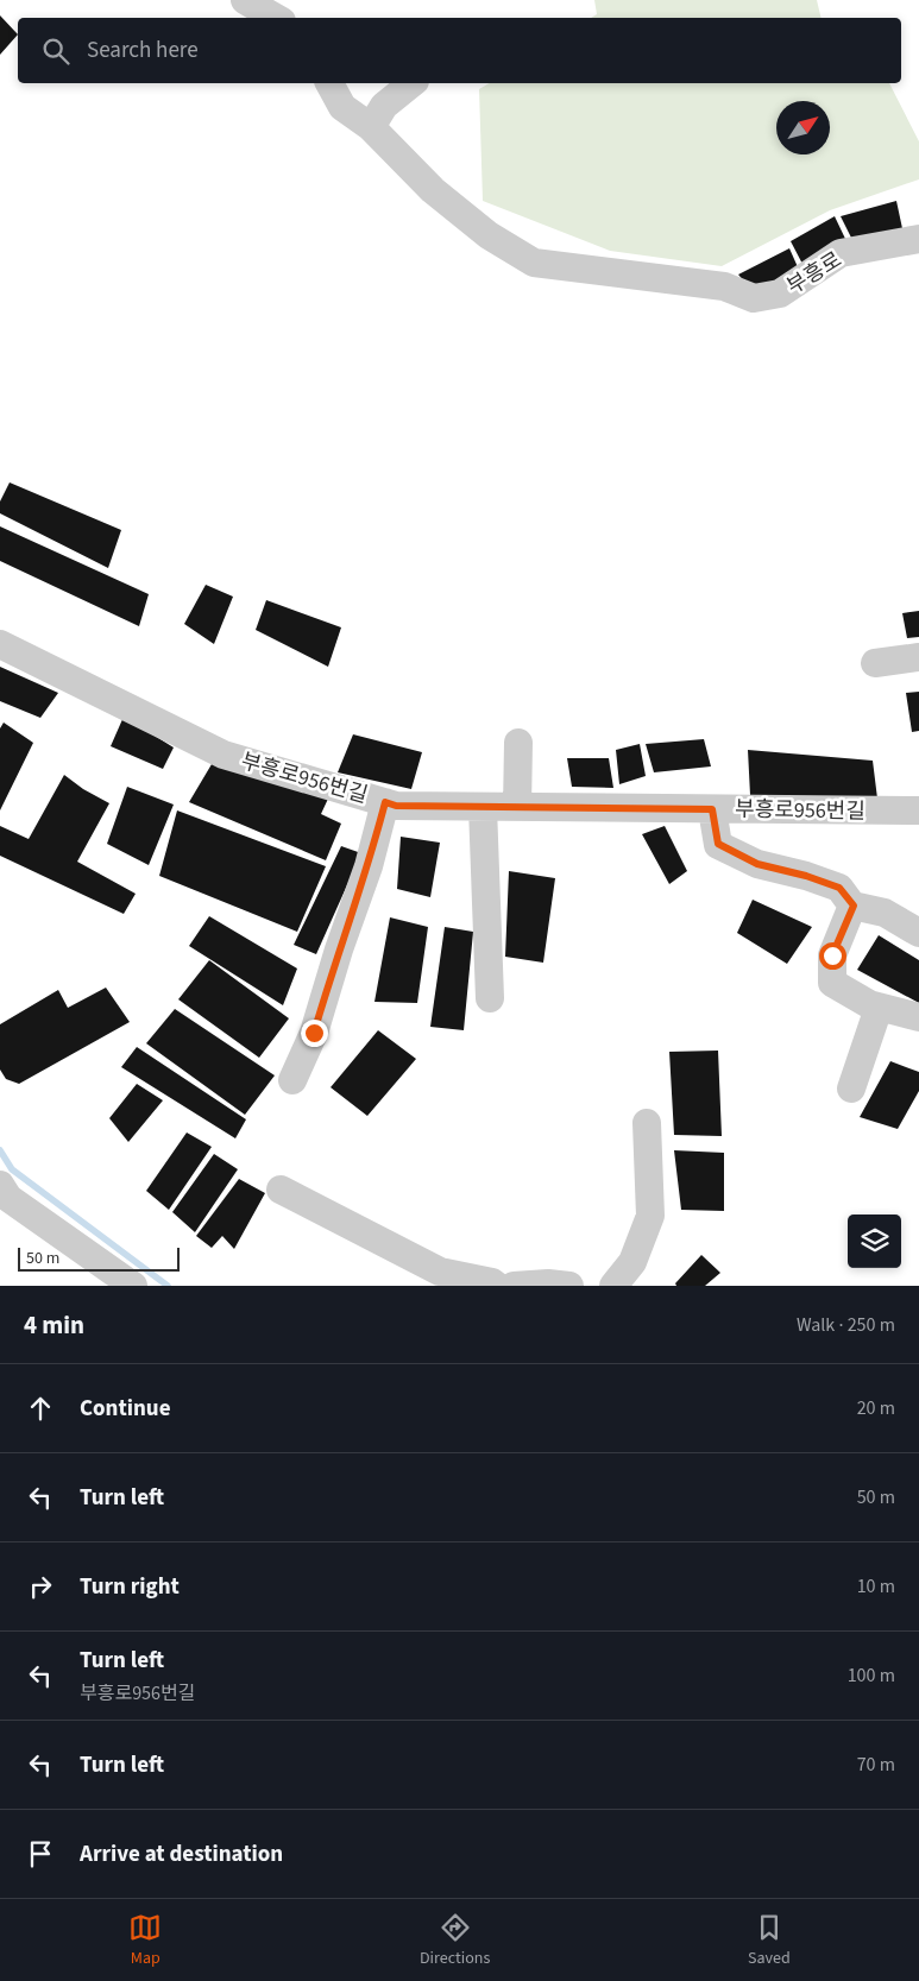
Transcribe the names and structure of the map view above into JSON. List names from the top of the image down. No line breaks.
{"streets":{"street":["부흥로","부흥로956번길"]},"scale_bar":"50 m","north":"top right","page":{"search":"Search here","scale":"50 m","heading":["4 min","Walk · 250 m"],"list":[["Continue","20 m"],["Turn left","50 m"],["Turn right","10 m"],["Turn left","부흥로956번길","100 m"],["Turn left","70 m"],"Arrive at destination"],"nav":["Map","Directions","Saved"]}}
